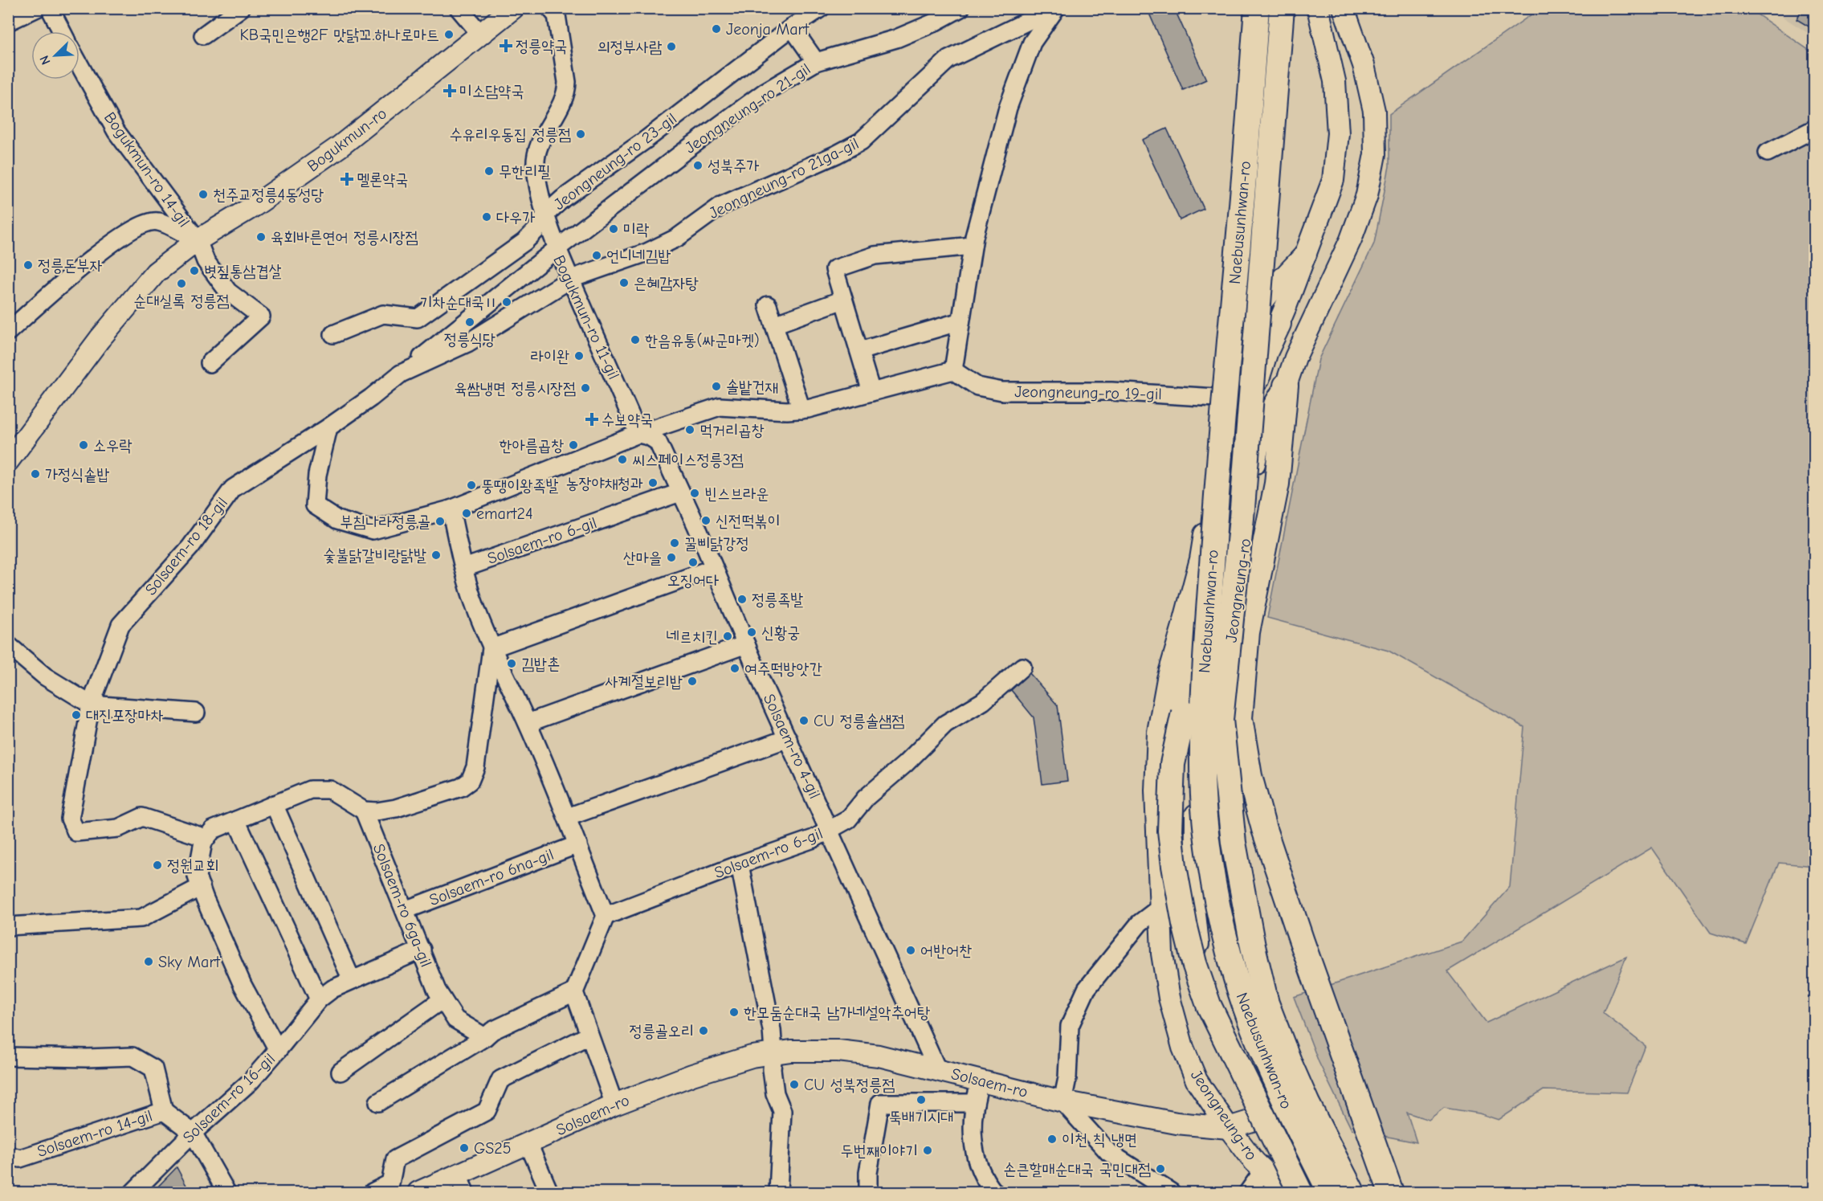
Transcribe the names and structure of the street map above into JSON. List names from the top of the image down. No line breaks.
{"streets":{"highway":["Naebusunhwan-ro"],"main road":["Bogukmun-ro","Jeongneung-ro","Solsaem-ro"],"street":["Jeongneung-ro 21-gil","Jeongneung-ro 23-gil","Bogukmun-ro 14-gil","Jeongneung-ro 21ga-gil","Bogukmun-ro 11-gil","Jeongneung-ro 19-gil","Solsaem-ro 6-gil","Solsaem-ro 18-gil","Solsaem-ro 4-gil","Solsaem-ro 6na-gil","Solsaem-ro 6ga-gil","Solsaem-ro 16-gil","Solsaem-ro 14-gil"]},"crossings":[["Jeongneung-ro 21-gil","Bogukmun-ro 11-gil"],["Bogukmun-ro","Bogukmun-ro 14-gil"],["Jeongneung-ro 21ga-gil","Bogukmun-ro 11-gil"],["Jeongneung-ro 21ga-gil","Solsaem-ro 18-gil"],["Bogukmun-ro 11-gil","Solsaem-ro 18-gil"],["Bogukmun-ro 11-gil","Solsaem-ro 4-gil"],["Jeongneung-ro 19-gil","Jeongneung-ro"],["Solsaem-ro 6-gil","Solsaem-ro 4-gil"],["Jeongneung-ro","Solsaem-ro"],["Solsaem-ro 4-gil","Solsaem-ro"],["Solsaem-ro 6na-gil","Solsaem-ro 6ga-gil"],["Solsaem-ro 6ga-gil","Solsaem-ro 16-gil"],["Solsaem-ro 16-gil","Solsaem-ro 14-gil"]],"places":{"other":["Jeonja Mart","KB국민은행2F 맛닭꼬.하나로마트","의정부사람","수유리우동집 정릉점","성북주가","무한리필","천주교정릉4동성당","다우가","미락","육회바른연어 정릉시장점","언니네김밥","정릉돈부자","볏짚통삼겹살","은혜감자탕","순대실록 정릉점","기차순대국Ⅱ","정릉식당","한음유통(싸군마켓)","라이완","솔밭건재","육쌈냉면 정릉시장점","먹거리곱창","소우락","한아름곱창","씨스페이스정릉3점","가정식솥밥","농장야채청과","뚱땡이왕족발","빈스브라운","emart24","신전떡볶이","부침나라정릉골","꿀삐닭강정","숯불닭갈비랑닭발","산마을","오징어다","정릉족발","신황궁","네르치킨","김밥촌","여주떡방앗간","사계절보리밥","대진포장마차","CU 정릉솔샘점","정원교회","어반어찬","Sky Mart","한모둠순대국 남가네설악추어탕","정릉골오리","CU 성북정릉점","뚝배기시대","이천 칙 냉면","GS25","두번째이야기","손큰할매순대국 국민대점"],"health":["정릉약국","미소담약국","멜론약국","수보약국"]},"north":"bottom left"}
